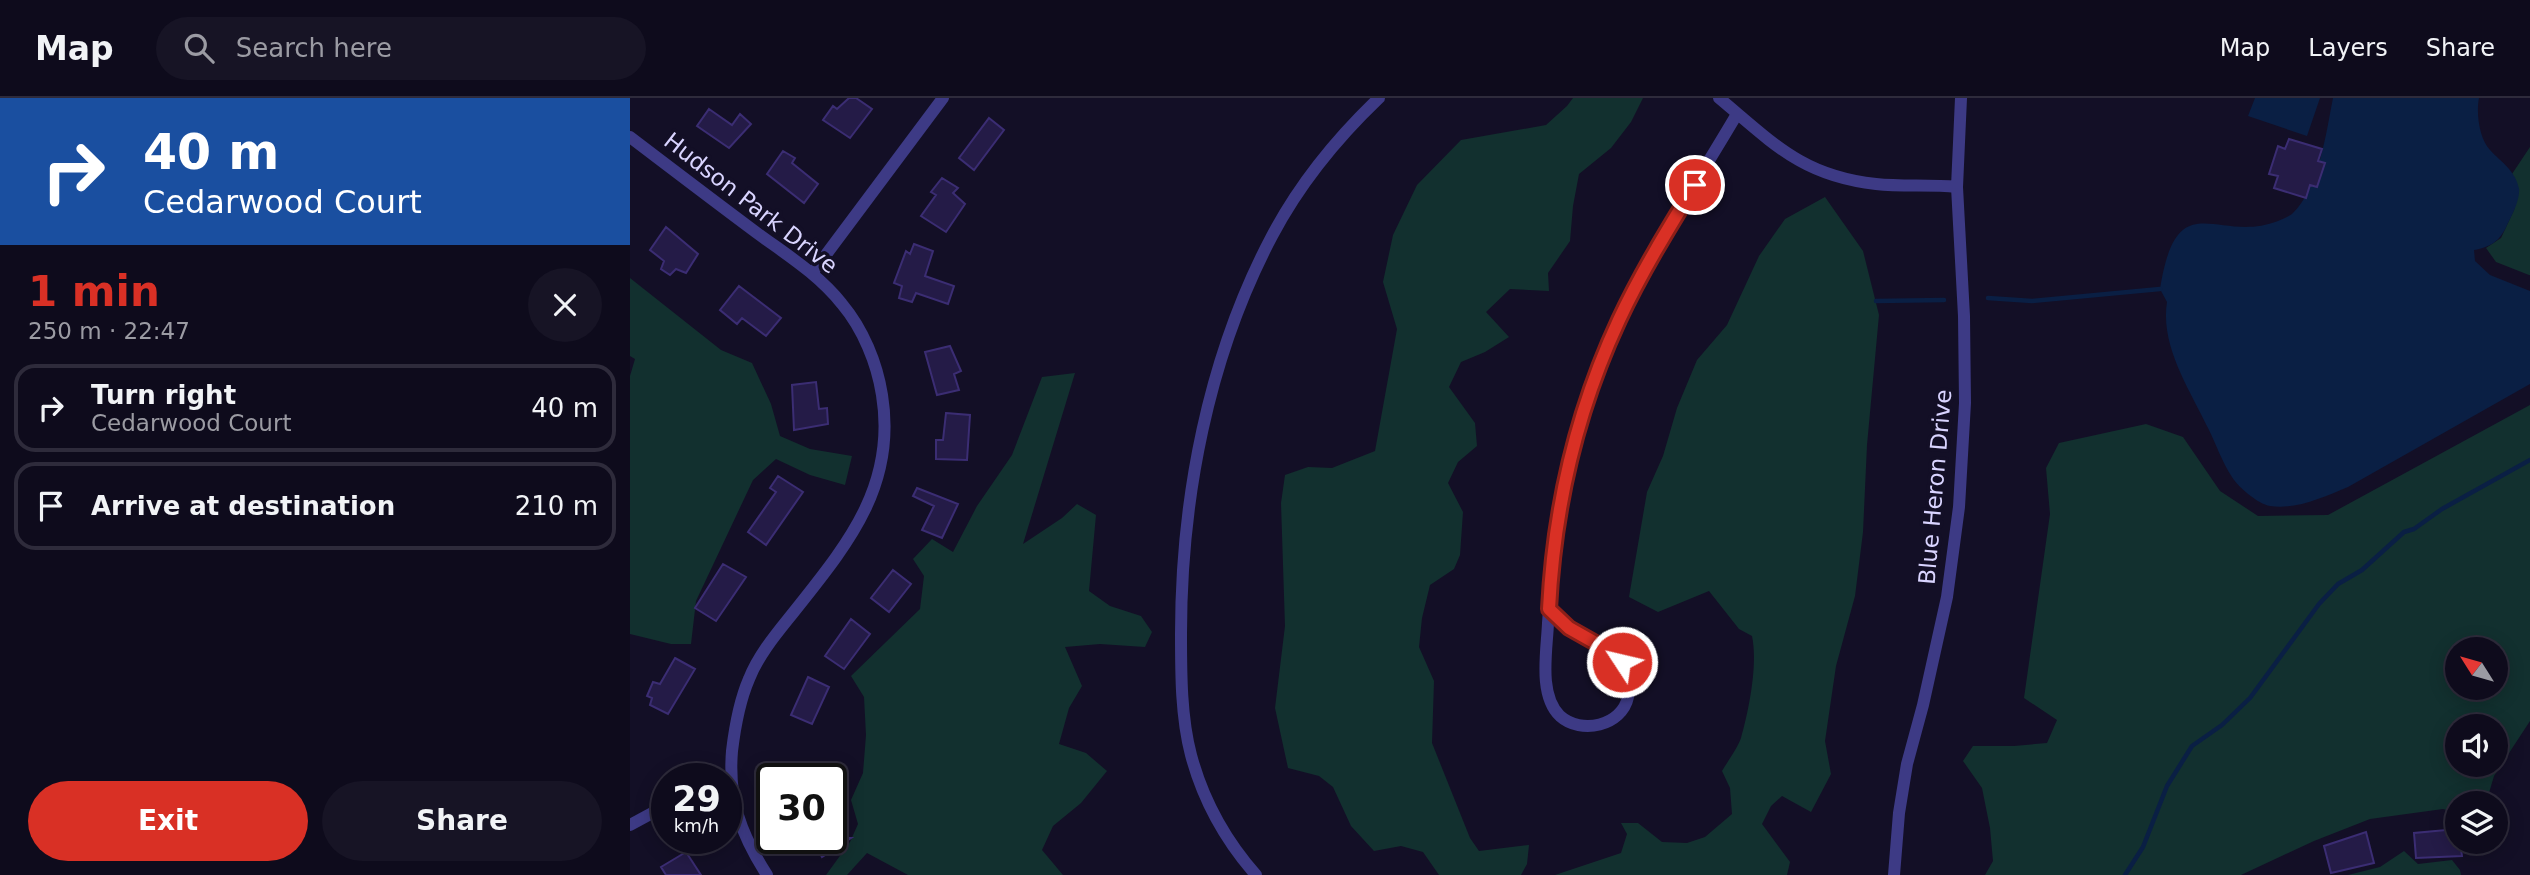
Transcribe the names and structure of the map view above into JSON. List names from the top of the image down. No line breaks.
{"streets":{"street":["Hudson Park Drive","Blue Heron Drive"]},"north":"top left","page":{"header":"Map","search":"Search here","nav":["Map","Layers","Share"],"turn":["40 m","Cedarwood Court"],"heading":["1 min","250 m · 22:47"],"list":[{"name":"Turn right","note":"Cedarwood Court","value":"40 m"},{"name":"Arrive at destination","value":"210 m"}],"speed":"29 km/h","limit":"30","buttons":["Exit","Share"]}}
